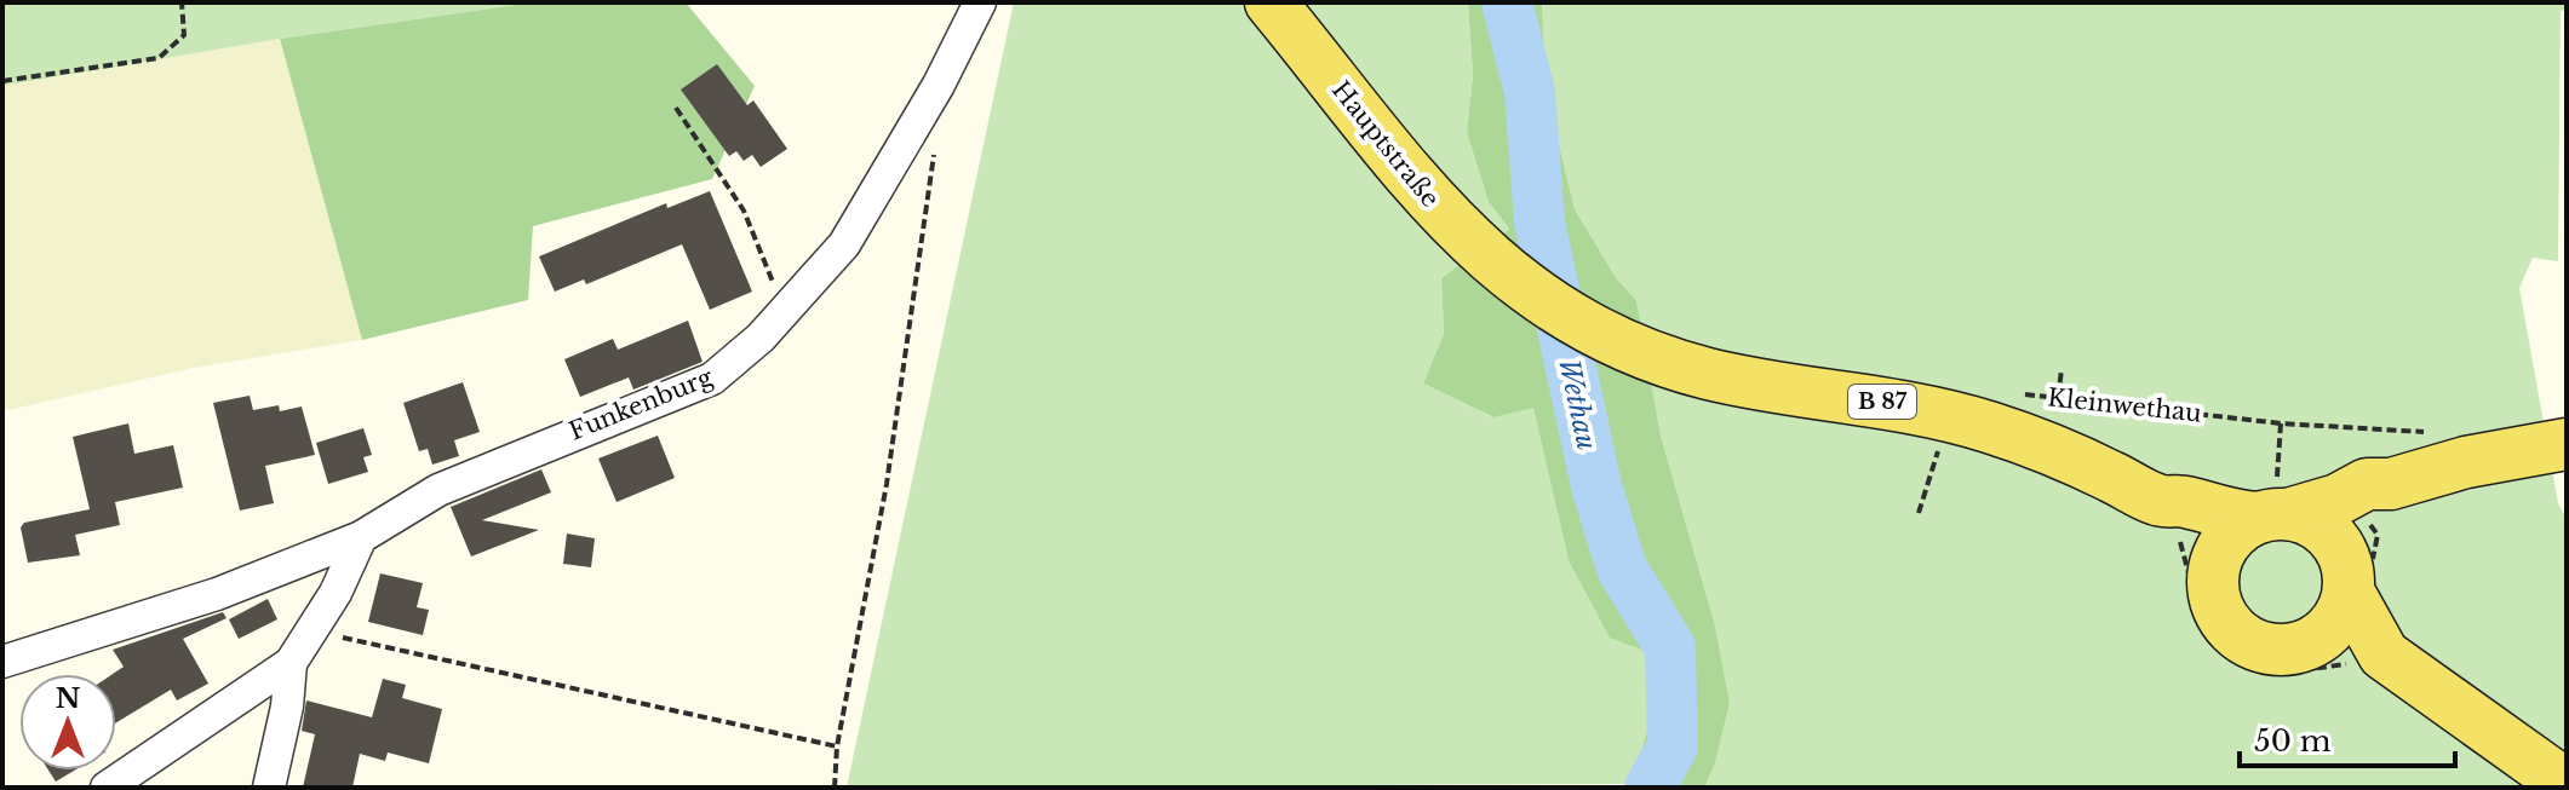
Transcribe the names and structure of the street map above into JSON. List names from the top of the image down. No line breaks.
{"streets":{"main road":["Hauptstraße","B 87"],"street":["Funkenburg"],"path":["Kleinwethau"]},"crossings":[["Hauptstraße","B 87"]],"water":["Wethau"],"scale_bar":"50 m","north":"top"}
